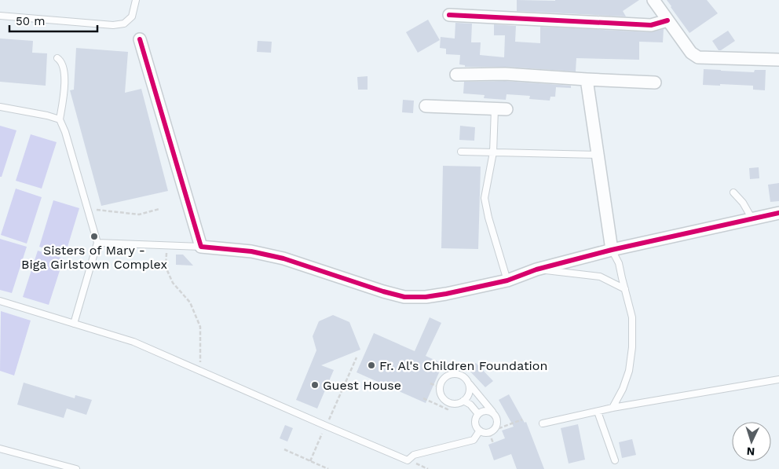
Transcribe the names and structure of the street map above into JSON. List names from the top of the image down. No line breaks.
{"places":["Sisters of Mary - Biga Girlstown Complex","Fr. Al's Children Foundation","Guest House"],"scale_bar":"50 m","north":"bottom"}
